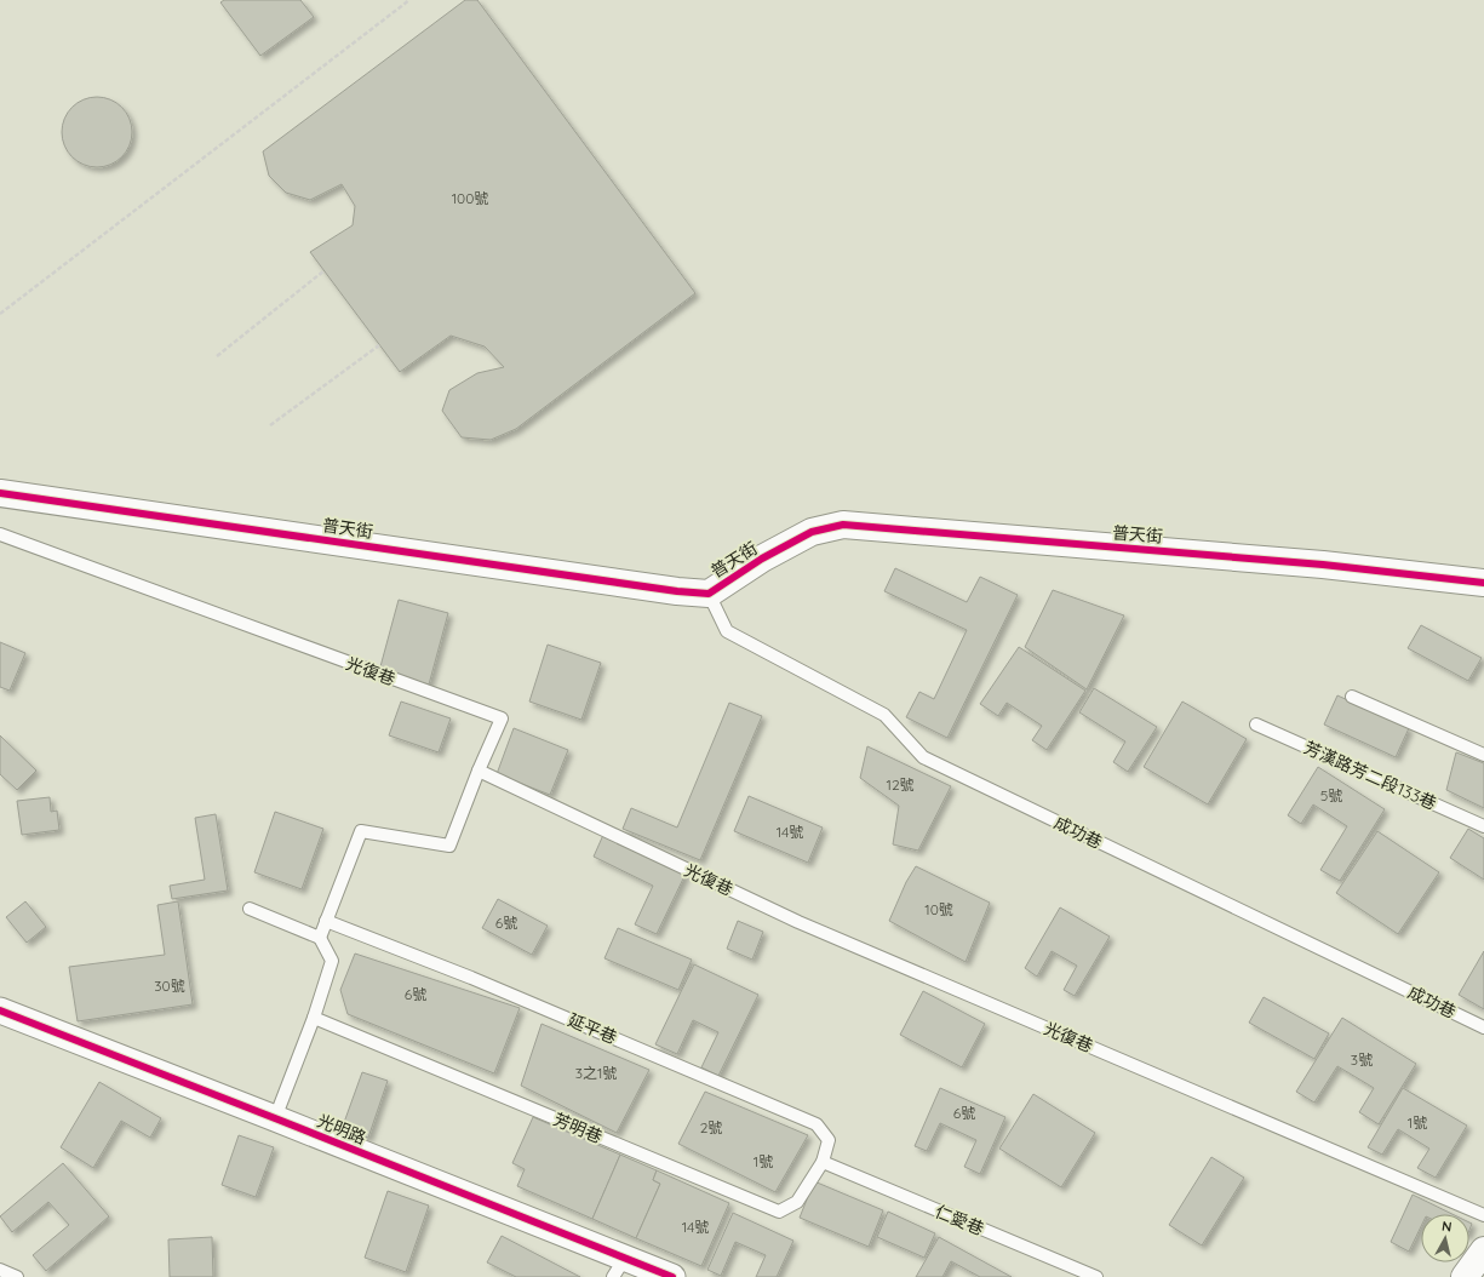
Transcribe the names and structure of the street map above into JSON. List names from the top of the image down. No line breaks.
{"streets":{"street":["普天街","光明路"],"lane":["光復巷","芳漢路芳二段133巷","成功巷","延平巷","芳明巷","仁愛巷"]},"crossings":[["普天街","成功巷"],["延平巷","芳明巷"],["延平巷","仁愛巷"],["芳明巷","仁愛巷"]],"house_numbers":["100號","12號","5號","14號","10號","6號","30號","6號","3號","3之1號","6號","1號","2號","1號","14號"],"north":"top"}
